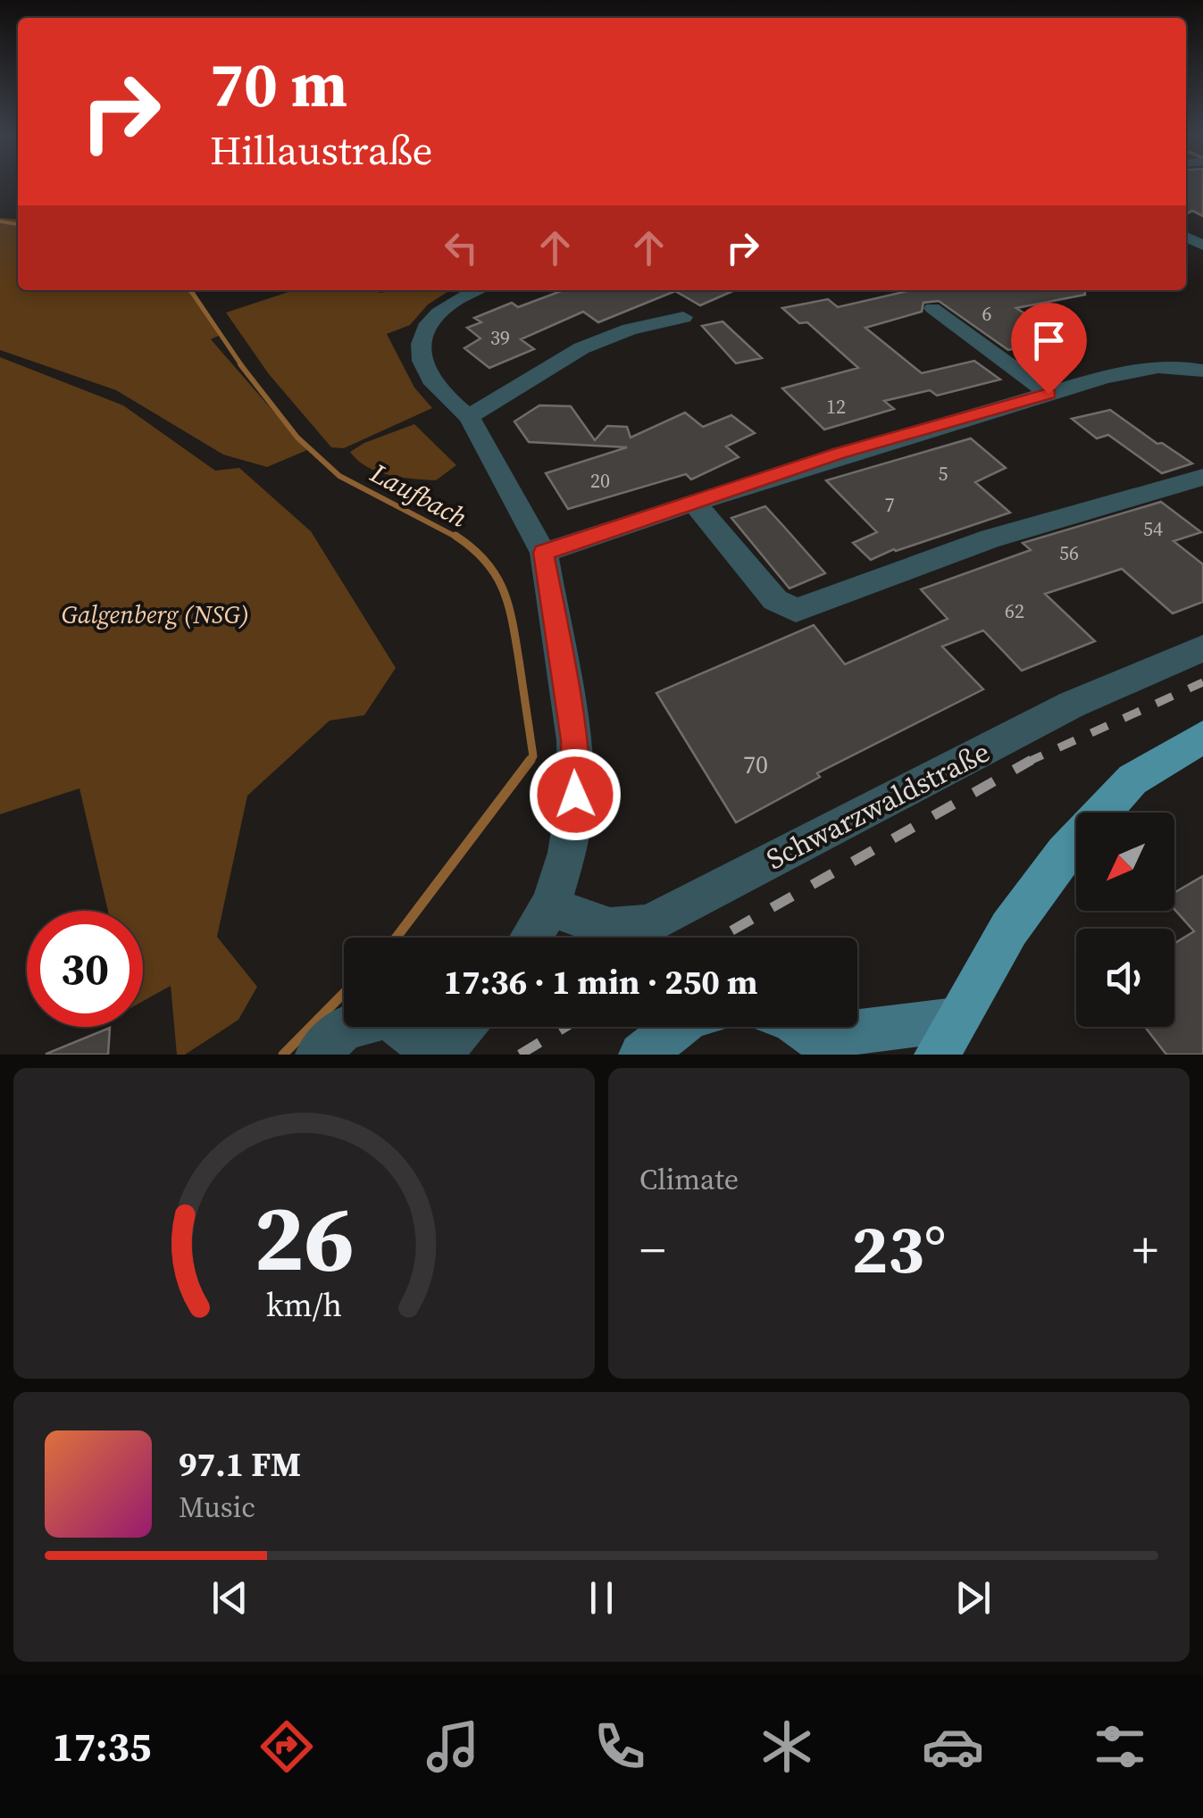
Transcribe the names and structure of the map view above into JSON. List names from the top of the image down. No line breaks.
{"streets":{"street":["Schwarzwaldstraße"]},"water":["Laufbach"],"parks":["Galgenberg (NSG)"],"house_numbers":["6","39","12","5","20","7","54","56","62","70"],"north":"bottom left","page":{"turn":["70 m","Hillaustraße"],"limit":"30","trip":"17:36 · 1 min · 250 m","tile":"Climate","heat":["−","23°","+"],"song":["97.1 FM","Music"],"tabs":"17:35","gauge":["26","km/h"]}}
